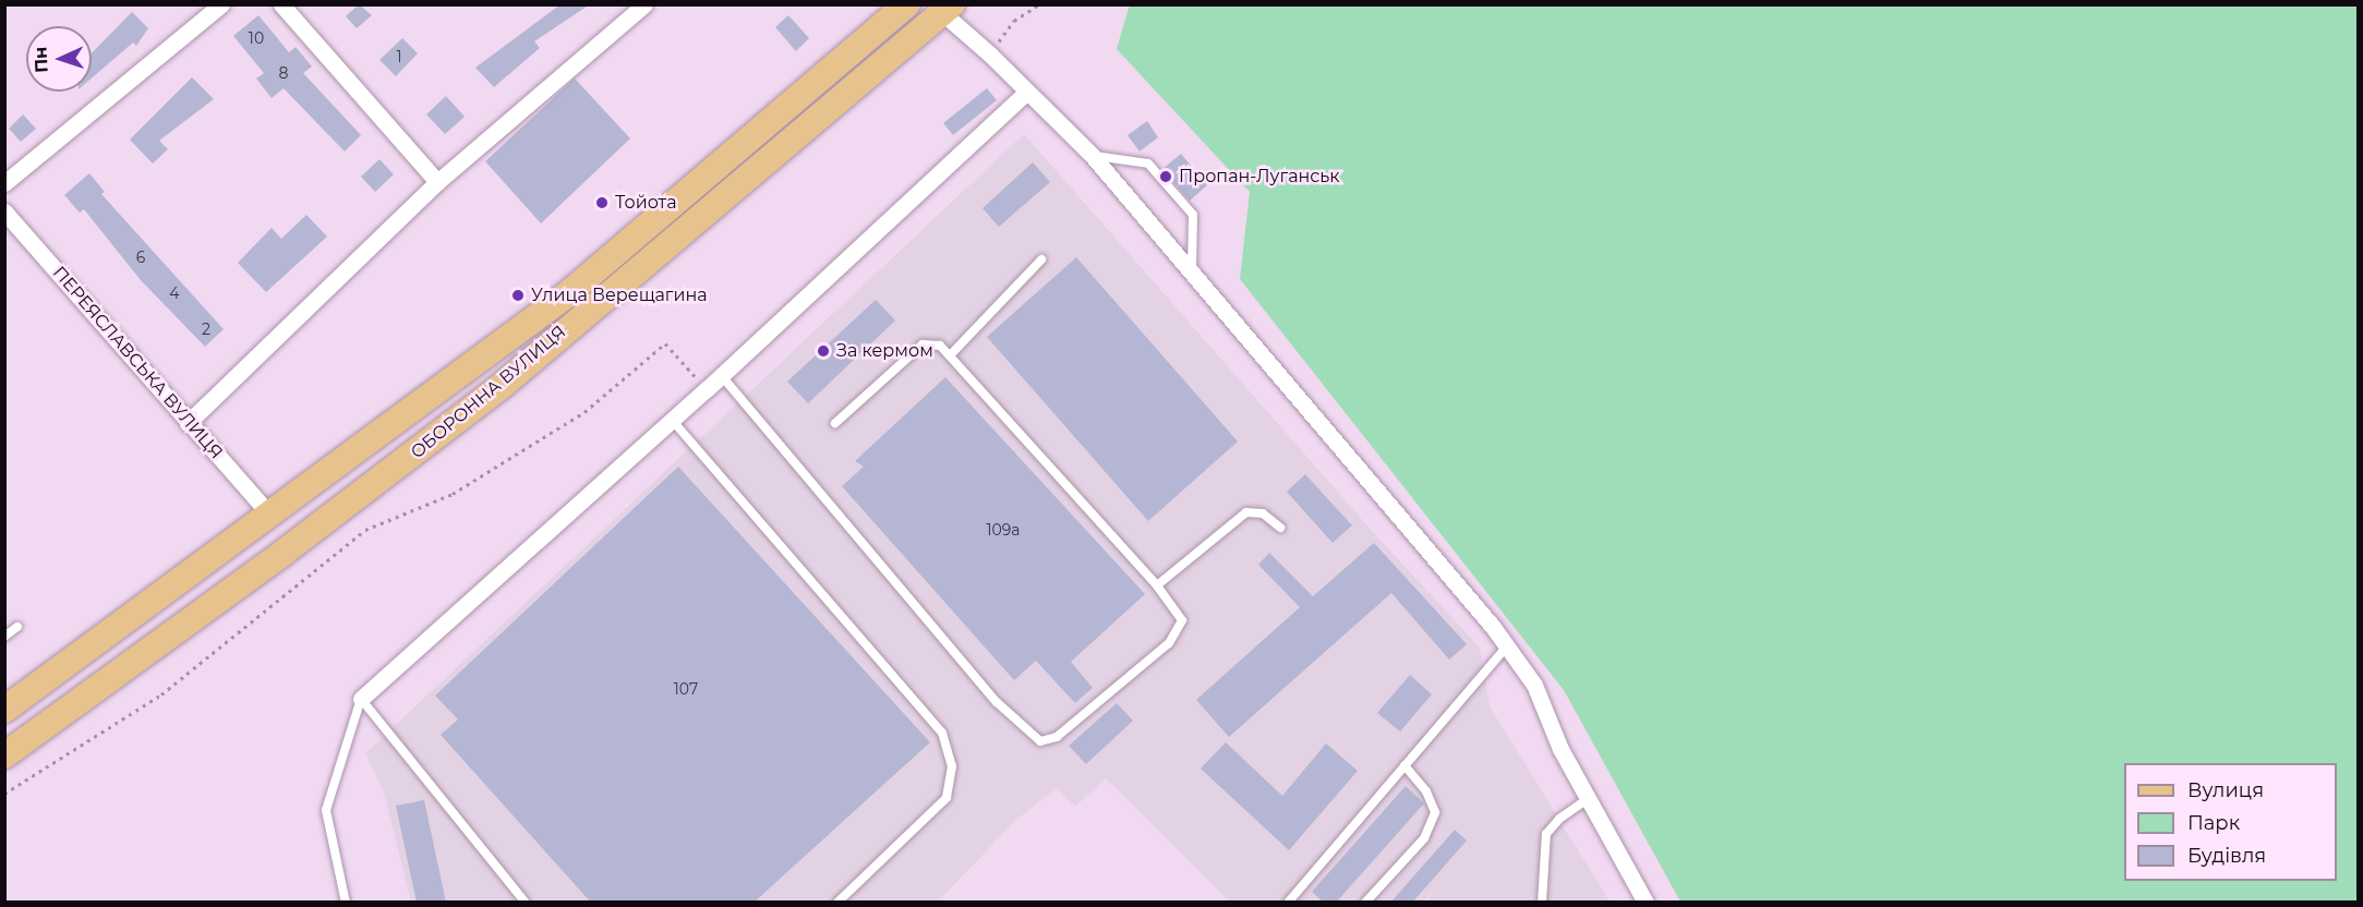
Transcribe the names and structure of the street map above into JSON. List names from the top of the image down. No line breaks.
{"streets":{"main road":["ОБОРОННА ВУЛИЦЯ"],"street":["ПЕРЕЯСЛАВСЬКА ВУЛИЦЯ"]},"crossings":[["ПЕРЕЯСЛАВСЬКА ВУЛИЦЯ","ОБОРОННА ВУЛИЦЯ"]],"places":["Пропан-Луганськ","Тойота","Улица Верещагина","За кермом"],"house_numbers":["10","1","8","6","4","2","109а","107"],"legend":["Вулиця","Парк","Будівля"],"north":"left"}
